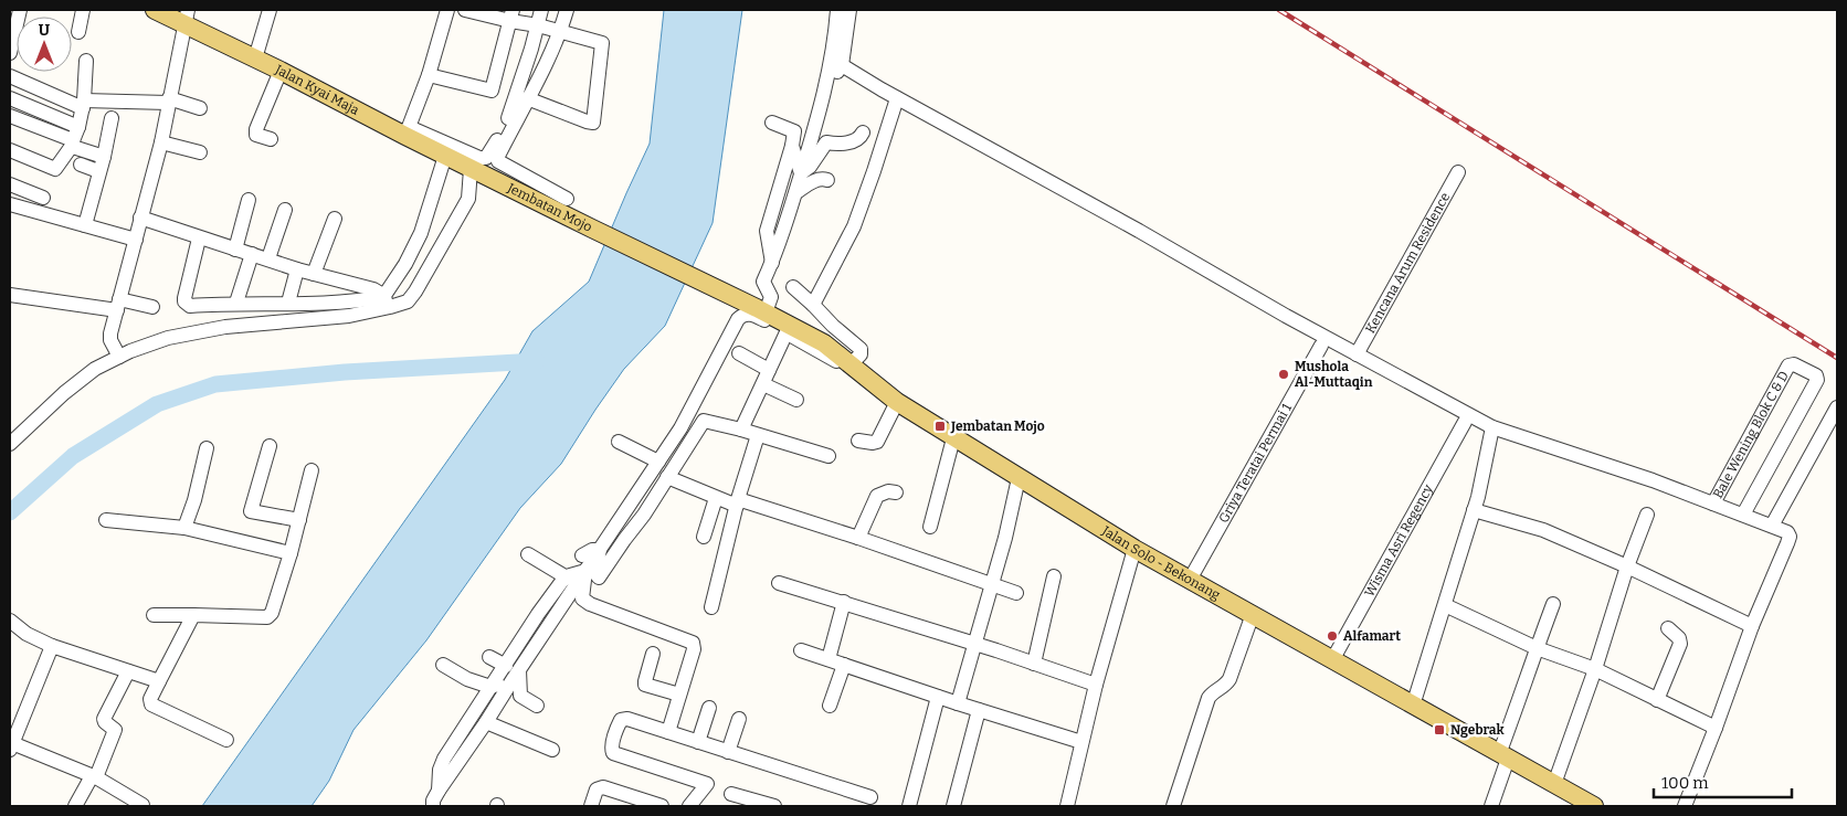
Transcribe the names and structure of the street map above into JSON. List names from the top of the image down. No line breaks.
{"streets":{"main road":["Jalan Kyai Maja","Jembatan Mojo","Jalan Solo - Bekonang"],"street":["Kencana Arum Residence","Bale Wening Blok C & D","Griya Teratai Permai 1","Wisma Asri Regency"]},"crossings":[["Jalan Kyai Maja","Jembatan Mojo"],["Jembatan Mojo","Jalan Solo - Bekonang"],["Griya Teratai Permai 1","Jalan Solo - Bekonang"],["Wisma Asri Regency","Jalan Solo - Bekonang"]],"places":{"other":["Mushola Al-Muttaqin","Alfamart"],"transit":["Jembatan Mojo","Ngebrak"]},"scale_bar":"100 m","north":"top"}
